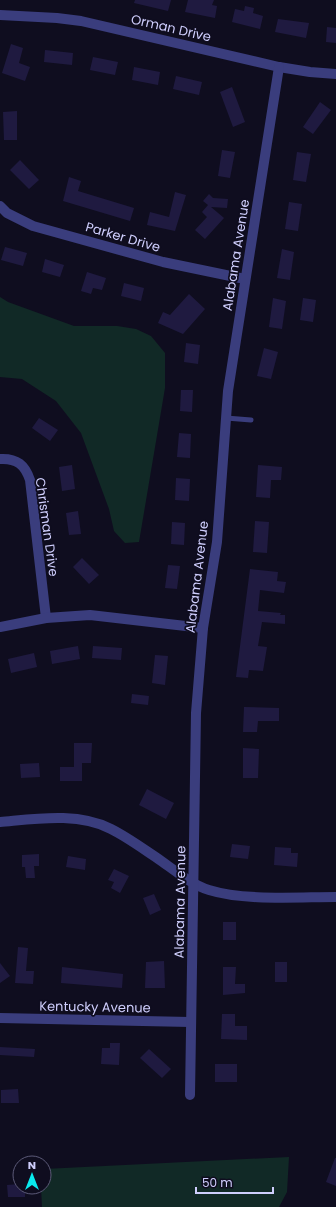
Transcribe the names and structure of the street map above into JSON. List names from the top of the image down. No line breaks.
{"streets":{"street":["Orman Drive","Parker Drive","Alabama Avenue","Chrisman Drive","Kentucky Avenue"]},"crossings":[["Orman Drive","Alabama Avenue"],["Parker Drive","Alabama Avenue"],["Alabama Avenue","Kentucky Avenue"]],"scale_bar":"50 m","north":"top"}
